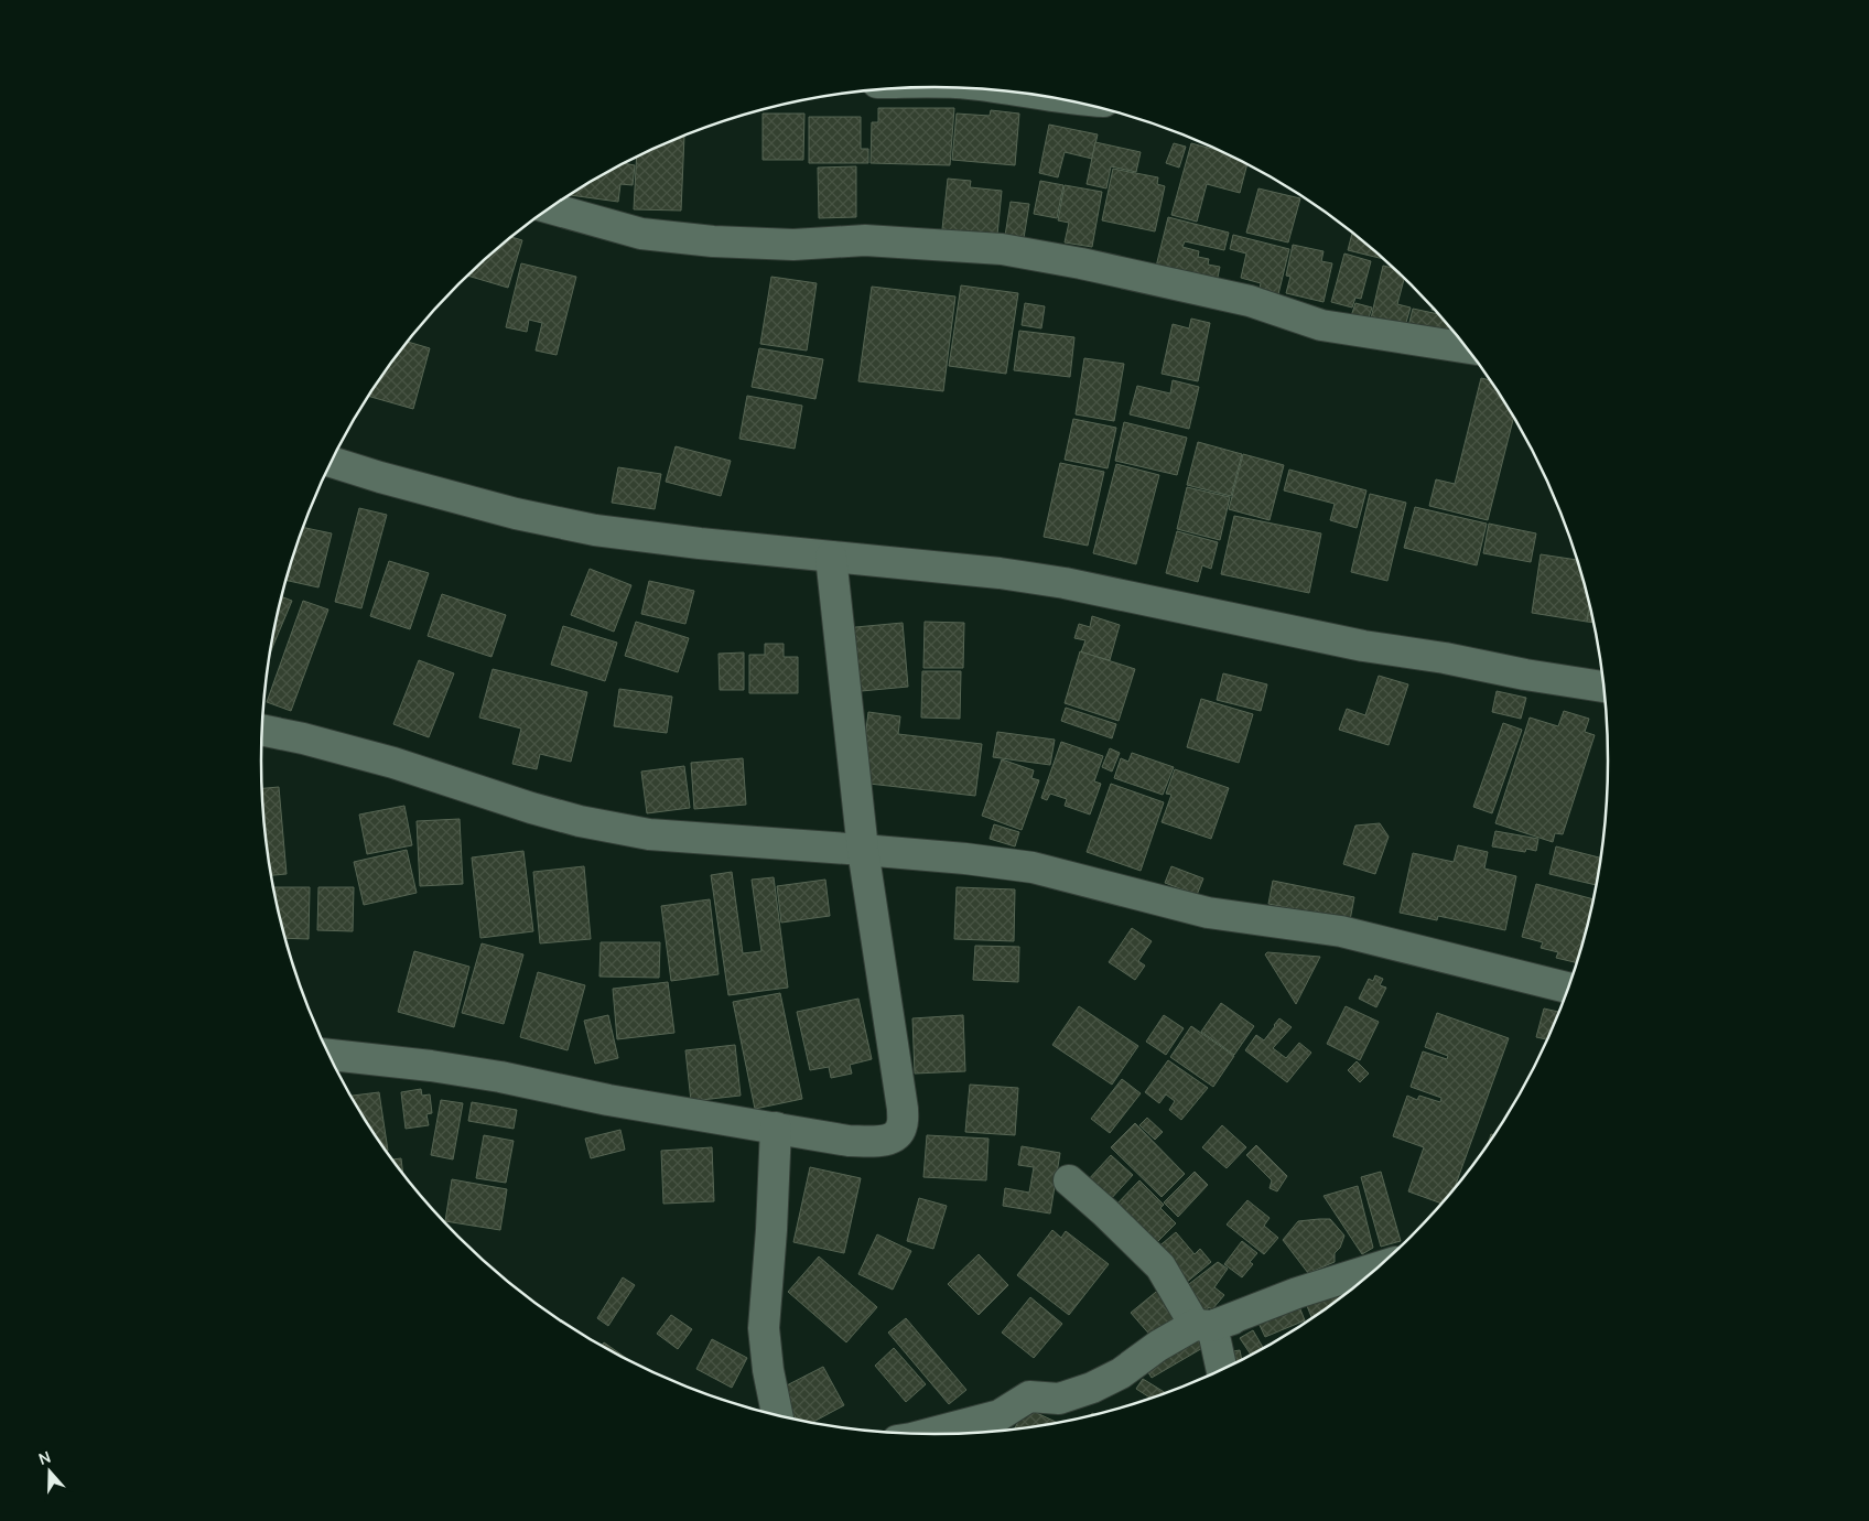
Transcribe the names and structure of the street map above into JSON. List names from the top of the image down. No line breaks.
{"north":"top"}
